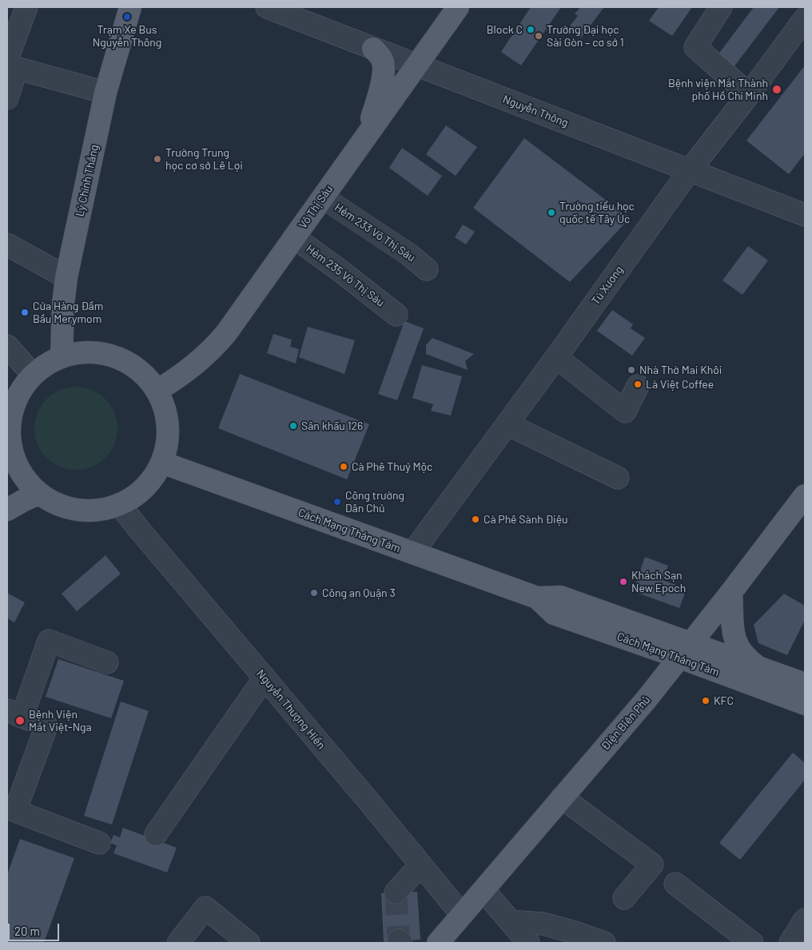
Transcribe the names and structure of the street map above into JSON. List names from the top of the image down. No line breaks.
{"streets":{"main road":["Lý Chính Thắng","Võ Thị Sáu","Cách Mạng Tháng Tám","Điện Biên Phủ"],"street":["Nguyễn Thông","Hẻm 233 Võ Thị Sáu","Hẻm 235 Võ Thị Sáu","Tú Xương","Nguyễn Thượng Hiền"]},"crossings":[["Nguyễn Thông","Võ Thị Sáu"],["Nguyễn Thông","Tú Xương"],["Võ Thị Sáu","Hẻm 233 Võ Thị Sáu"],["Võ Thị Sáu","Hẻm 235 Võ Thị Sáu"],["Tú Xương","Cách Mạng Tháng Tám"],["Cách Mạng Tháng Tám","Điện Biên Phủ"],["Nguyễn Thượng Hiền","Điện Biên Phủ"]],"places":["Trạm Xe Bus Nguyễn Thông","Block C","Trường Đại học Sài Gòn – cơ sở 1","Bệnh viện Mắt Thành phố Hồ Chí Minh","Trường Trung học cơ sở Lê Lợi","Trường tiểu học quốc tế Tây Úc","Cửa Hàng Đầm Bầu Merymom","Nhà Thờ Mai Khôi","Là Việt Coffee","Sân khấu 126","Cà Phê Thuỷ Mộc","Công trường Dân Chủ","Cà Phê Sành Điệu","Khách Sạn New Epoch","Công an Quận 3","KFC","Bệnh Viện Mắt Việt-Nga"],"scale_bar":"20 m"}
